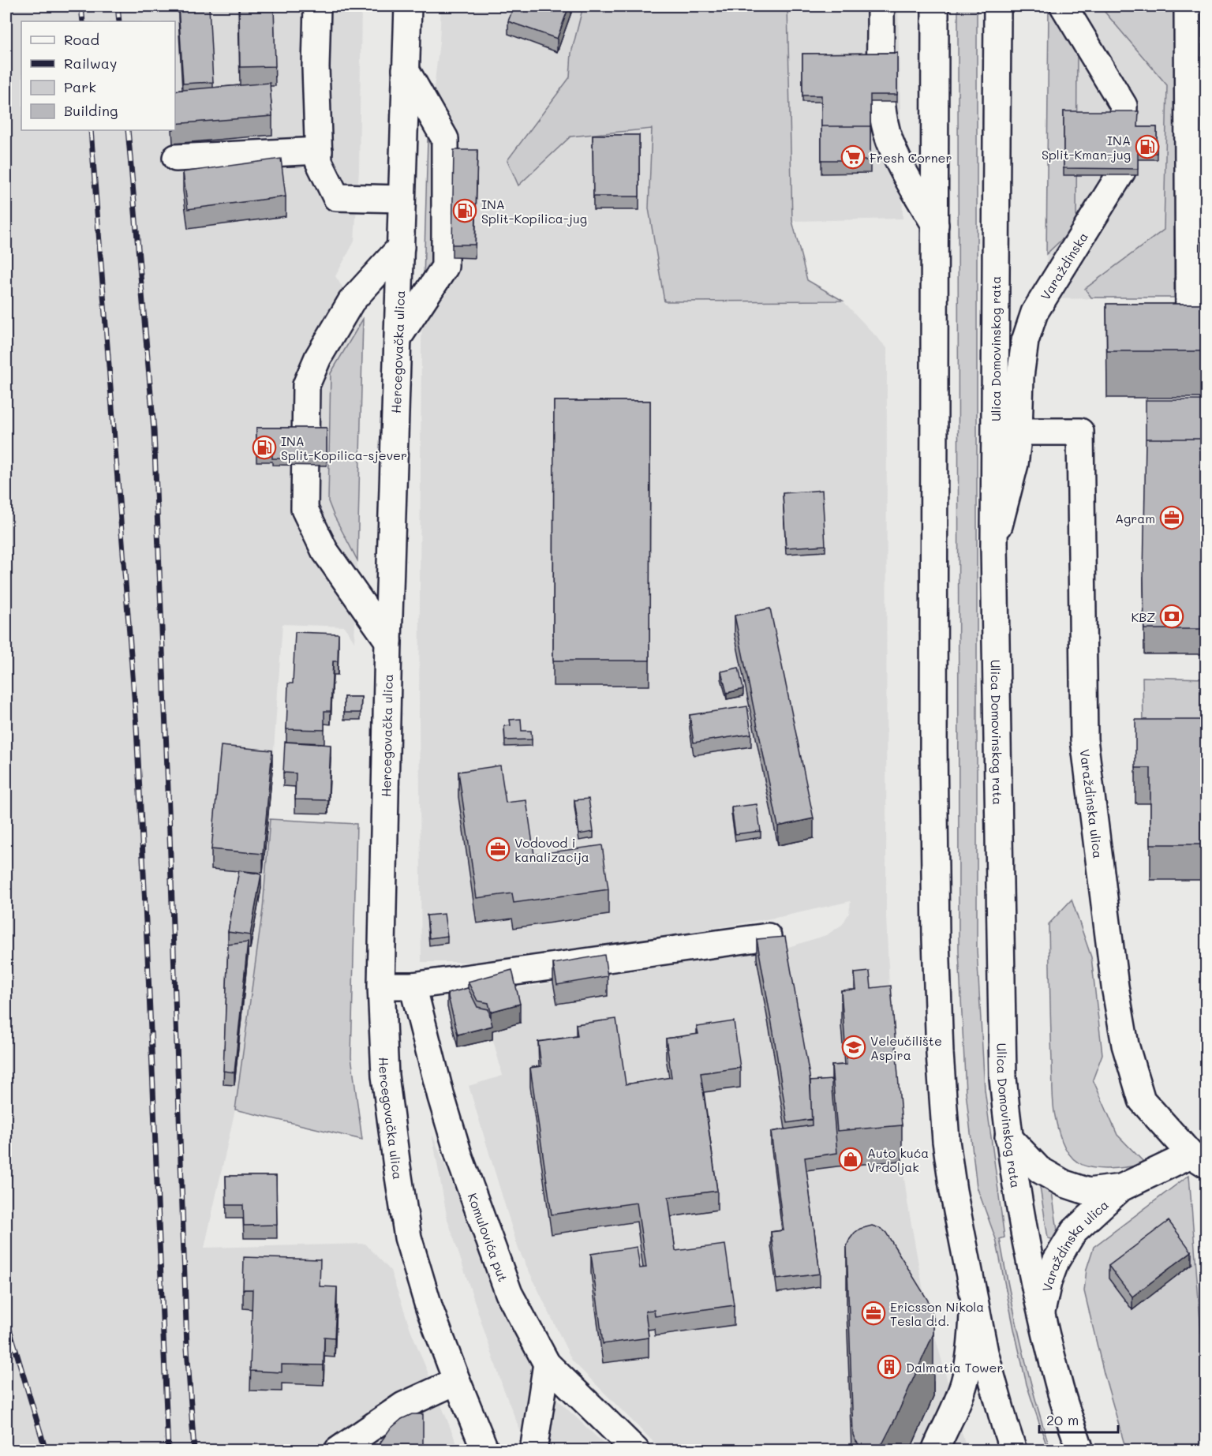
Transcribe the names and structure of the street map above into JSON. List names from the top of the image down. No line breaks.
{"streets":{"street":["Varaždinska","Ulica Domovinskog rata","Hercegovačka ulica","Varaždinska ulica","Komulovića put"]},"crossings":[["Varaždinska","Ulica Domovinskog rata"],["Varaždinska","Varaždinska ulica"],["Ulica Domovinskog rata","Varaždinska ulica"]],"places":{"fuel station":["INA Split-Kman-jug","INA Split-Kopilica-jug","INA Split-Kopilica-sjever"],"supermarket":["Fresh Corner"],"office":["Agram","Vodovod i kanalizacija","Ericsson Nikola Tesla d.d."],"bank":["KBZ"],"school or university":["Veleučilište Aspira"],"shop":["Auto kuća Vrdoljak"],"building":["Dalmatia Tower"]},"legend":["Road","Railway","Park","Building"],"scale_bar":"20 m"}
